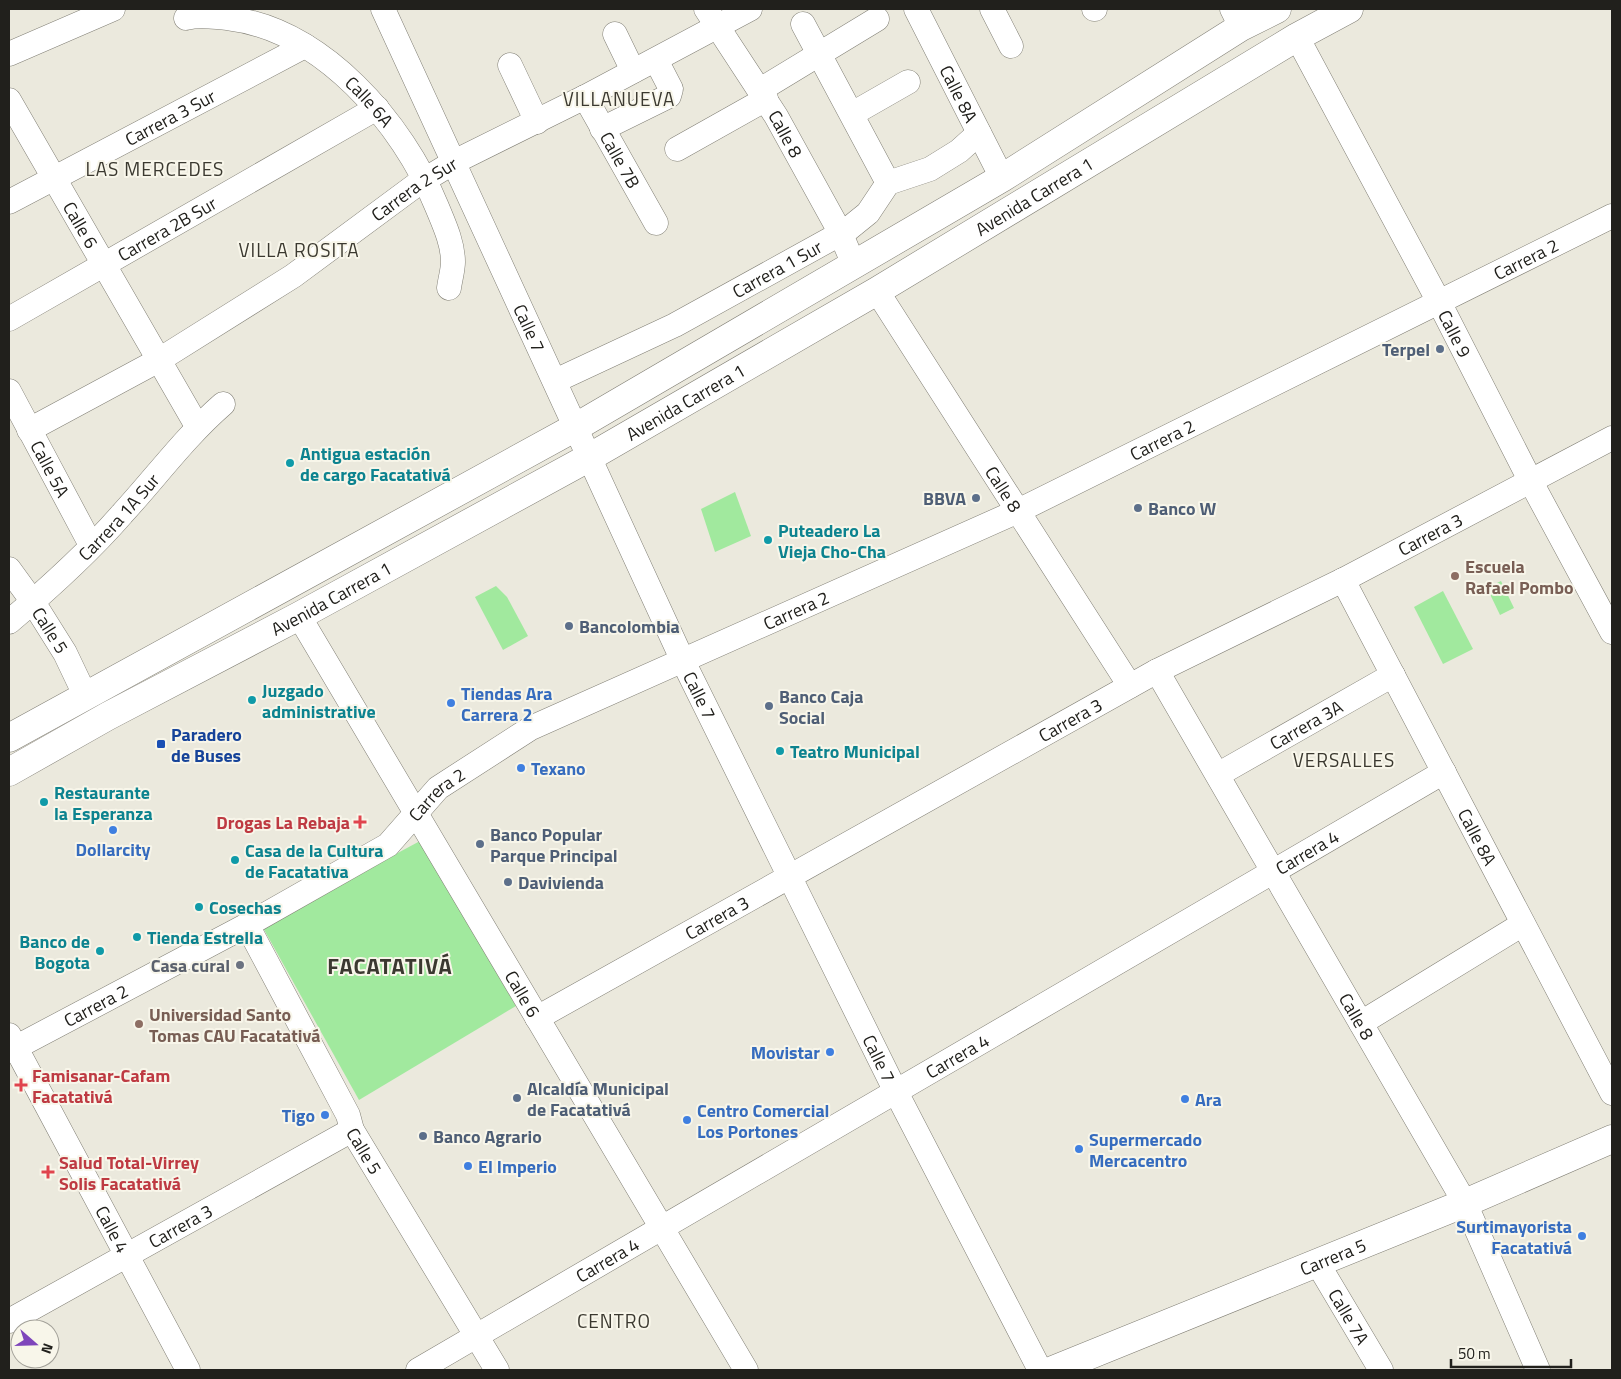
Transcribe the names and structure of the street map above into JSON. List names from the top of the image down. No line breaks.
{"streets":{"main road":["Avenida Carrera 1","Carrera 5"],"street":["Calle 8A","Calle 6A","Carrera 3 Sur","Calle 8","Calle 7B","Carrera 2 Sur","Calle 6","Carrera 2B Sur","Carrera 2","Carrera 1 Sur","Calle 7","Calle 9","Calle 5A","Carrera 1A Sur","Carrera 3","Calle 5","Carrera 3A","Carrera 4","Calle 4","Calle 7A"]},"crossings":[["Calle 8A","Avenida Carrera 1"],["Calle 8A","Carrera 3"],["Calle 8A","Carrera 3A"],["Calle 8A","Carrera 4"],["Calle 6A","Carrera 3 Sur"],["Calle 6A","Carrera 2 Sur"],["Calle 6A","Carrera 2B Sur"],["Carrera 3 Sur","Calle 6"],["Calle 8","Carrera 2 Sur"],["Calle 8","Avenida Carrera 1"],["Calle 8","Carrera 2"],["Calle 8","Carrera 1 Sur"],["Calle 8","Carrera 3"],["Calle 8","Carrera 3A"],["Calle 8","Carrera 4"],["Calle 8","Carrera 5"],["Calle 7B","Carrera 2 Sur"],["Carrera 2 Sur","Calle 6"],["Carrera 2 Sur","Calle 7"],["Carrera 2 Sur","Calle 5A"],["Avenida Carrera 1","Calle 6"],["Avenida Carrera 1","Calle 7"],["Avenida Carrera 1","Calle 9"],["Avenida Carrera 1","Calle 5"],["Calle 6","Carrera 2B Sur"],["Calle 6","Carrera 2"],["Calle 6","Carrera 1A Sur"],["Calle 6","Carrera 3"],["Calle 6","Carrera 4"],["Carrera 2","Calle 7"],["Carrera 2","Calle 9"],["Carrera 2","Calle 5"],["Carrera 2","Calle 4"],["Carrera 1 Sur","Calle 7"],["Calle 7","Carrera 3"],["Calle 7","Carrera 4"],["Calle 9","Carrera 3"],["Calle 5A","Carrera 1A Sur"],["Carrera 1A Sur","Calle 5"],["Carrera 3","Calle 5"],["Carrera 3","Calle 4"],["Calle 5","Carrera 4"],["Carrera 5","Calle 7A"]],"districts":["VILLANUEVA","LAS MERCEDES","VILLA ROSITA","VERSALLES","FACATATIVÁ","CENTRO"],"places":{"other":["Terpel","Antigua estación de cargo Facatativá","BBVA","Banco W","Puteadero La Vieja Cho-Cha","Escuela Rafael Pombo","Bancolombia","Juzgado administrative","Tiendas Ara Carrera 2","Banco Caja Social","Teatro Municipal","Texano","Restaurante la Esperanza","Dollarcity","Banco Popular Parque Principal","Casa de la Cultura de Facatativa","Davivienda","Cosechas","Tienda Estrella","Banco de Bogota","Casa cural","Universidad Santo Tomas CAU Facatativá","Movistar","Alcaldía Municipal de Facatativá","Ara","Tigo","Centro Comercial Los Portones","Banco Agrario","Supermercado Mercacentro","El Imperio","Surtimayorista Facatativá"],"transit":["Paradero de Buses"],"health":["Drogas La Rebaja","Famisanar-Cafam Facatativá","Salud Total-Virrey Solis Facatativá"]},"scale_bar":"50 m","north":"right"}
